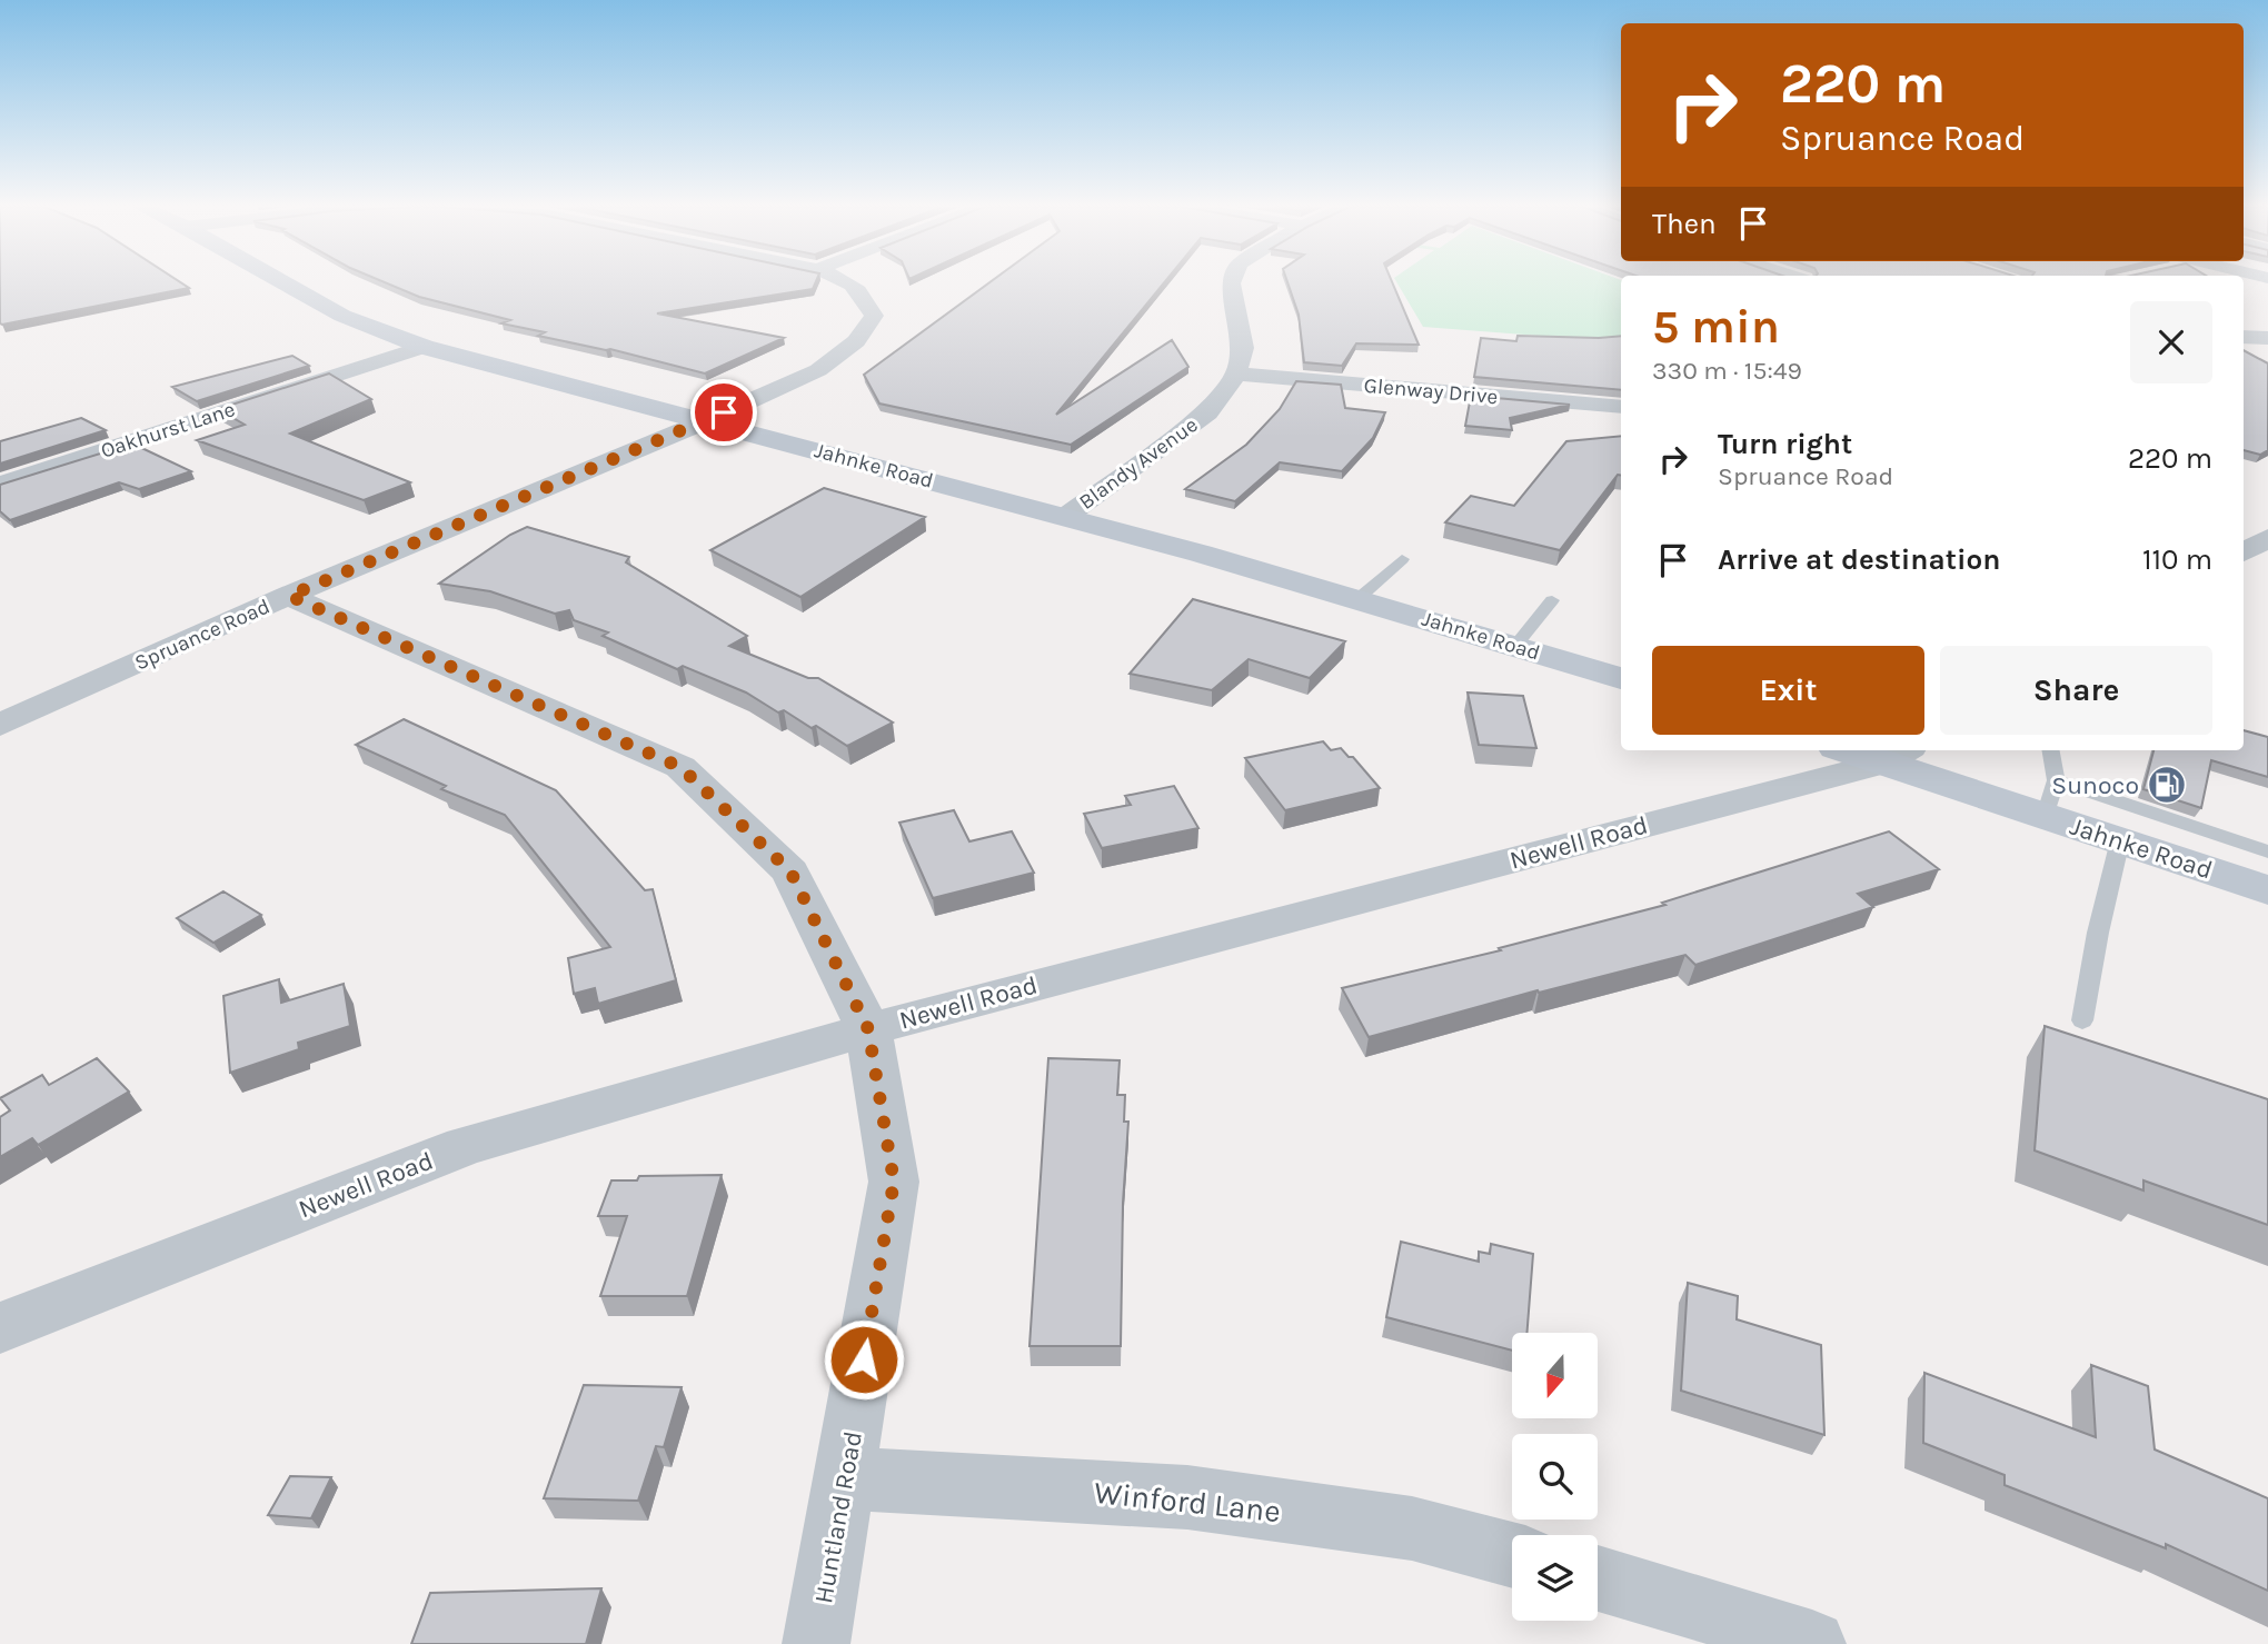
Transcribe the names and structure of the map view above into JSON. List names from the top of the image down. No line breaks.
{"streets":{"main road":["Jahnke Road"],"street":["Glenway Drive","Oakhurst Lane","Blandy Avenue","Spruance Road","Newell Road","Winford Lane","Huntland Road"]},"crossings":[["Glenway Drive","Blandy Avenue"],["Oakhurst Lane","Jahnke Road"],["Blandy Avenue","Jahnke Road"],["Jahnke Road","Spruance Road"],["Jahnke Road","Newell Road"],["Spruance Road","Huntland Road"],["Newell Road","Huntland Road"],["Winford Lane","Huntland Road"]],"places":{"fuel station":["Sunoco"]},"north":"bottom","page":{"turn":["220 m","Spruance Road"],"then":"Then","heading":["5 min","330 m · 15:49"],"list":[{"name":"Turn right","note":"Spruance Road","value":"220 m"},{"name":"Arrive at destination","value":"110 m"}],"buttons":["Exit","Share"]}}
